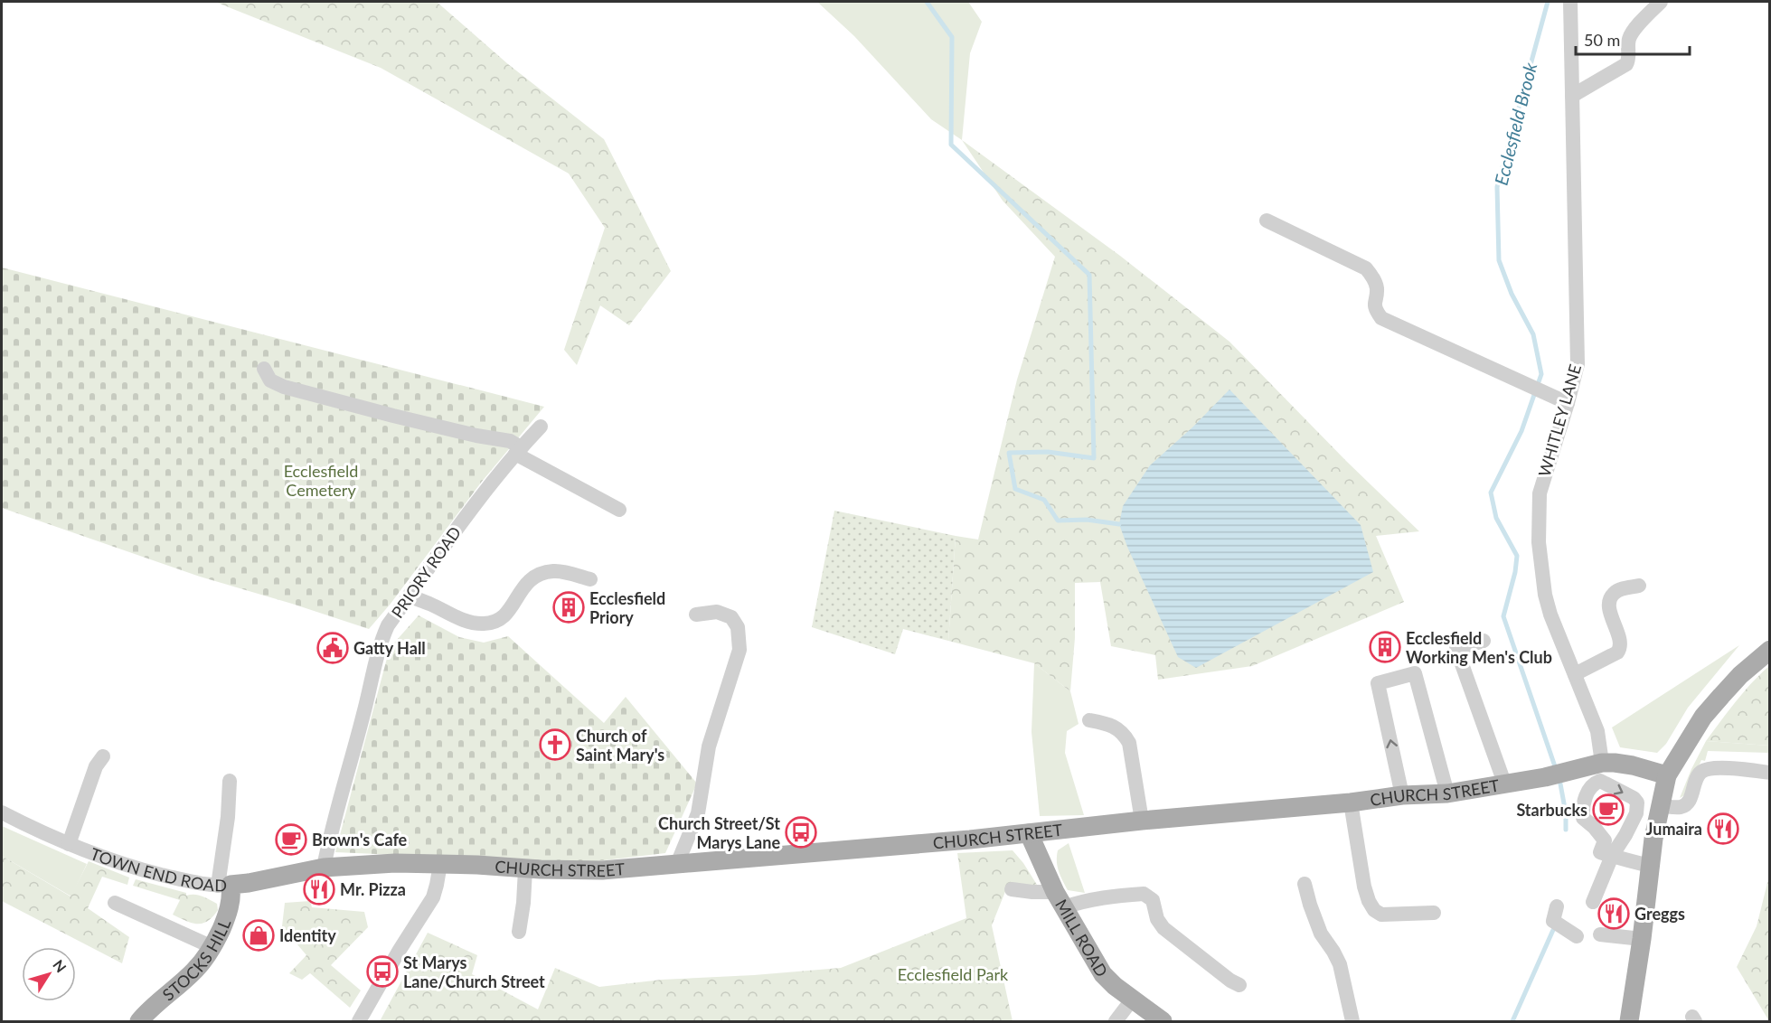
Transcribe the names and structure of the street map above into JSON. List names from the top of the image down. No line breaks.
{"streets":{"main road":["CHURCH STREET","TOWN END ROAD","MILL ROAD","STOCKS HILL"],"street":["WHITLEY LANE","PRIORY ROAD"]},"crossings":[["WHITLEY LANE","CHURCH STREET"],["PRIORY ROAD","CHURCH STREET"],["PRIORY ROAD","TOWN END ROAD"],["CHURCH STREET","TOWN END ROAD"],["CHURCH STREET","MILL ROAD"],["TOWN END ROAD","STOCKS HILL"]],"water":["Ecclesfield Brook"],"parks":["Ecclesfield Cemetery","Ecclesfield Park"],"places":{"building":["Ecclesfield Priory","Ecclesfield Working Men's Club"],"public building":["Gatty Hall"],"church":["Church of Saint Mary's"],"cafe":["Starbucks","Brown's Cafe"],"restaurant":["Jumaira","Mr. Pizza","Greggs"],"bus stop":["Church Street/St Marys Lane","St Marys Lane/Church Street"],"shop":["Identity"]},"scale_bar":"50 m","north":"top right"}
